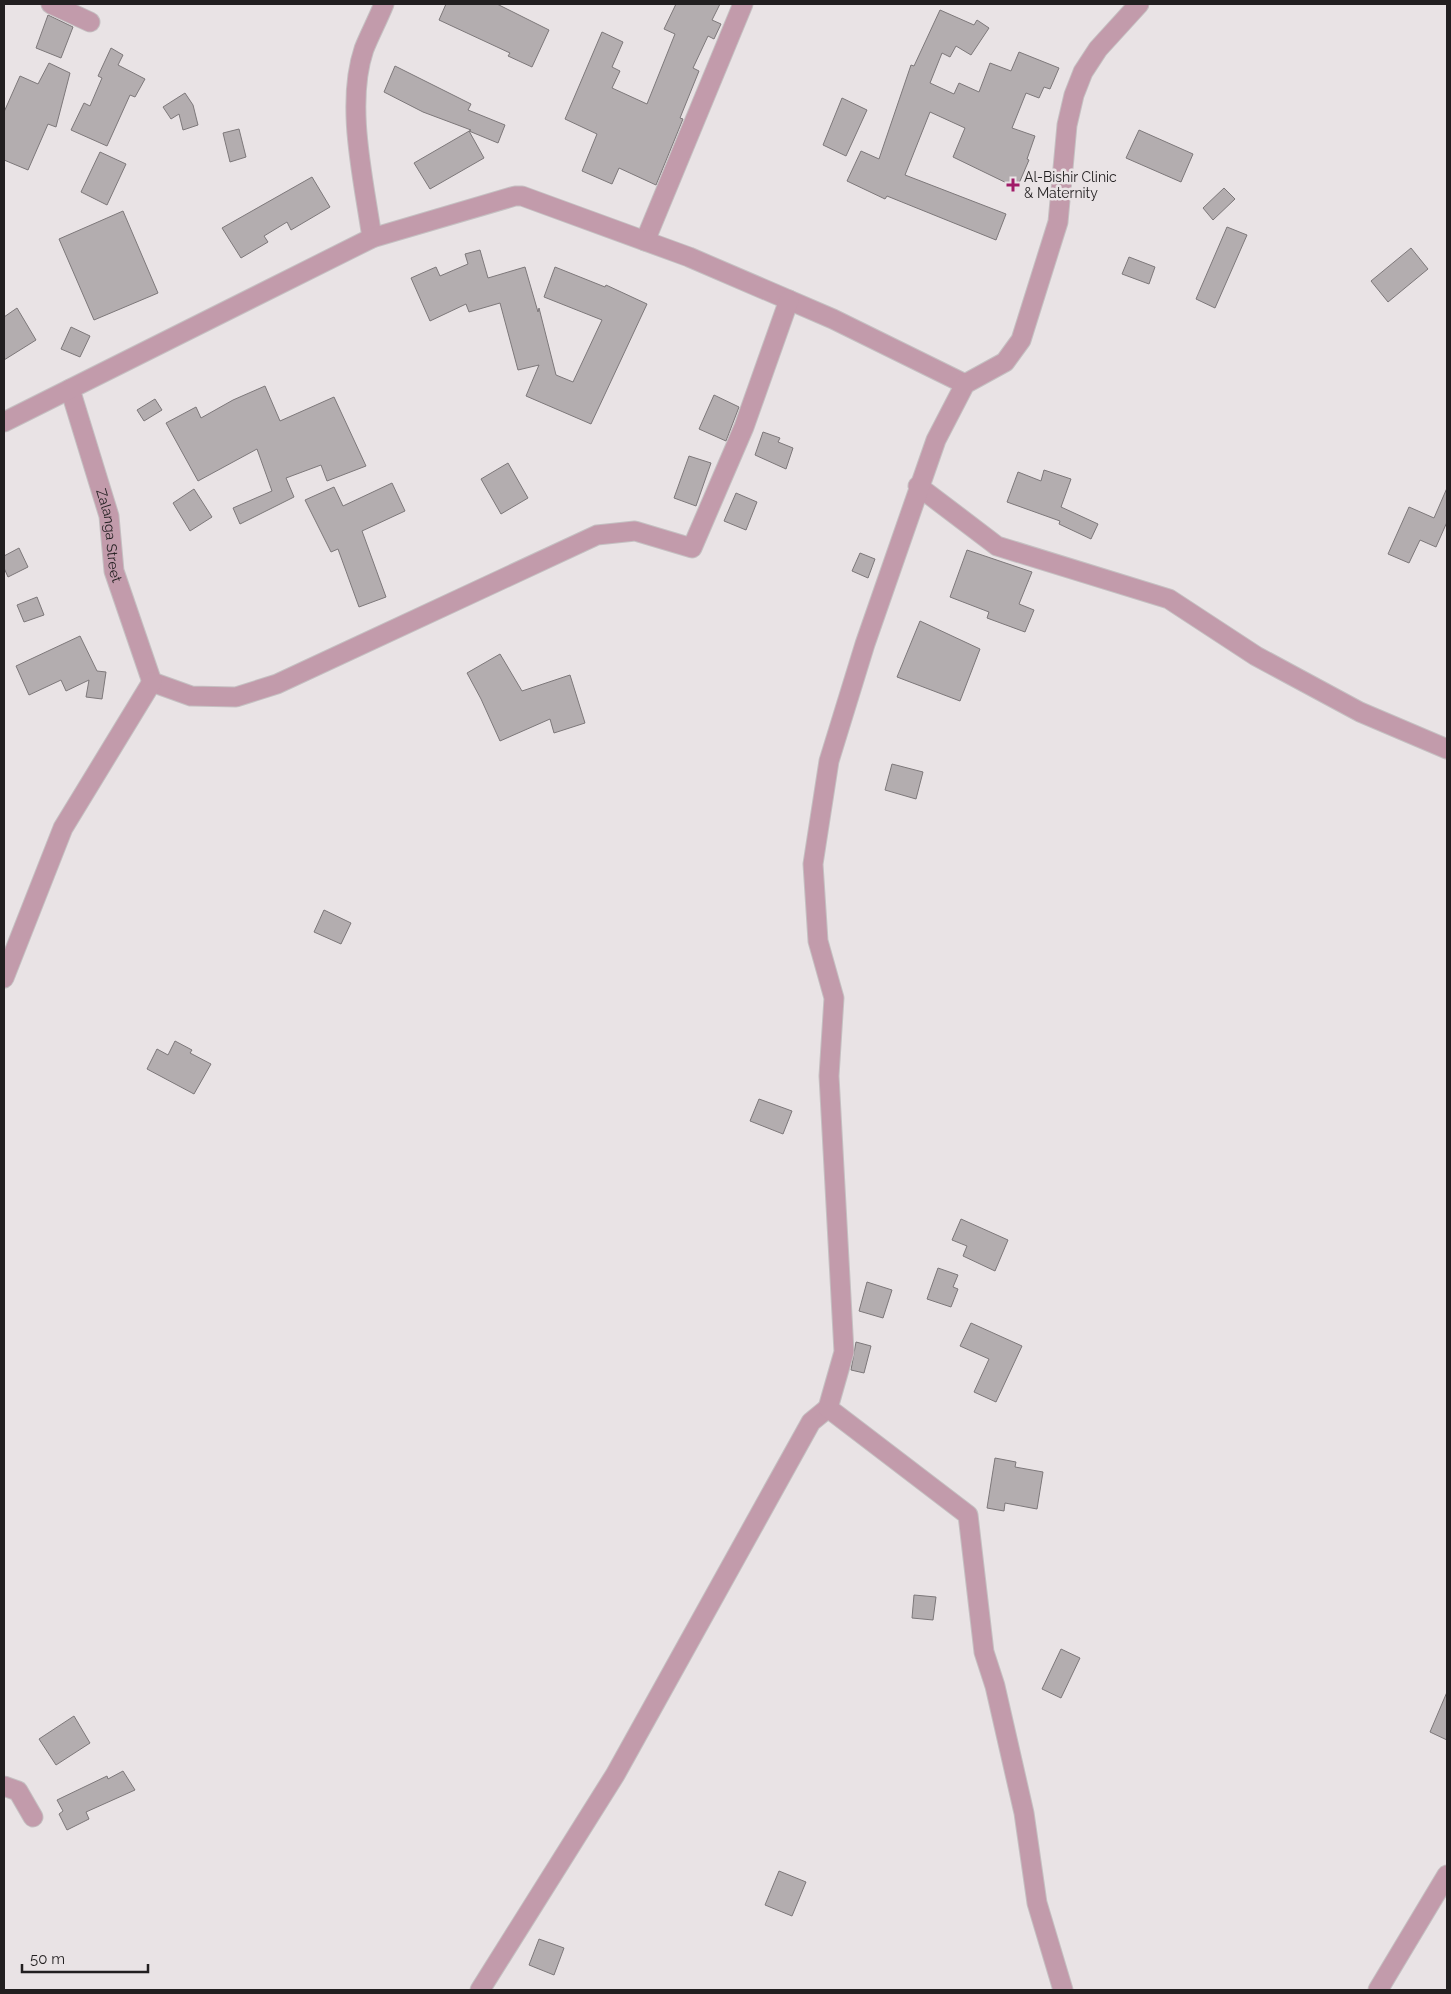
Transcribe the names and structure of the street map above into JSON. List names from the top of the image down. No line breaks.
{"streets":{"street":["Zalanga Street"]},"places":{"health":["Al-Bishir Clinic & Maternity"]},"scale_bar":"50 m"}
